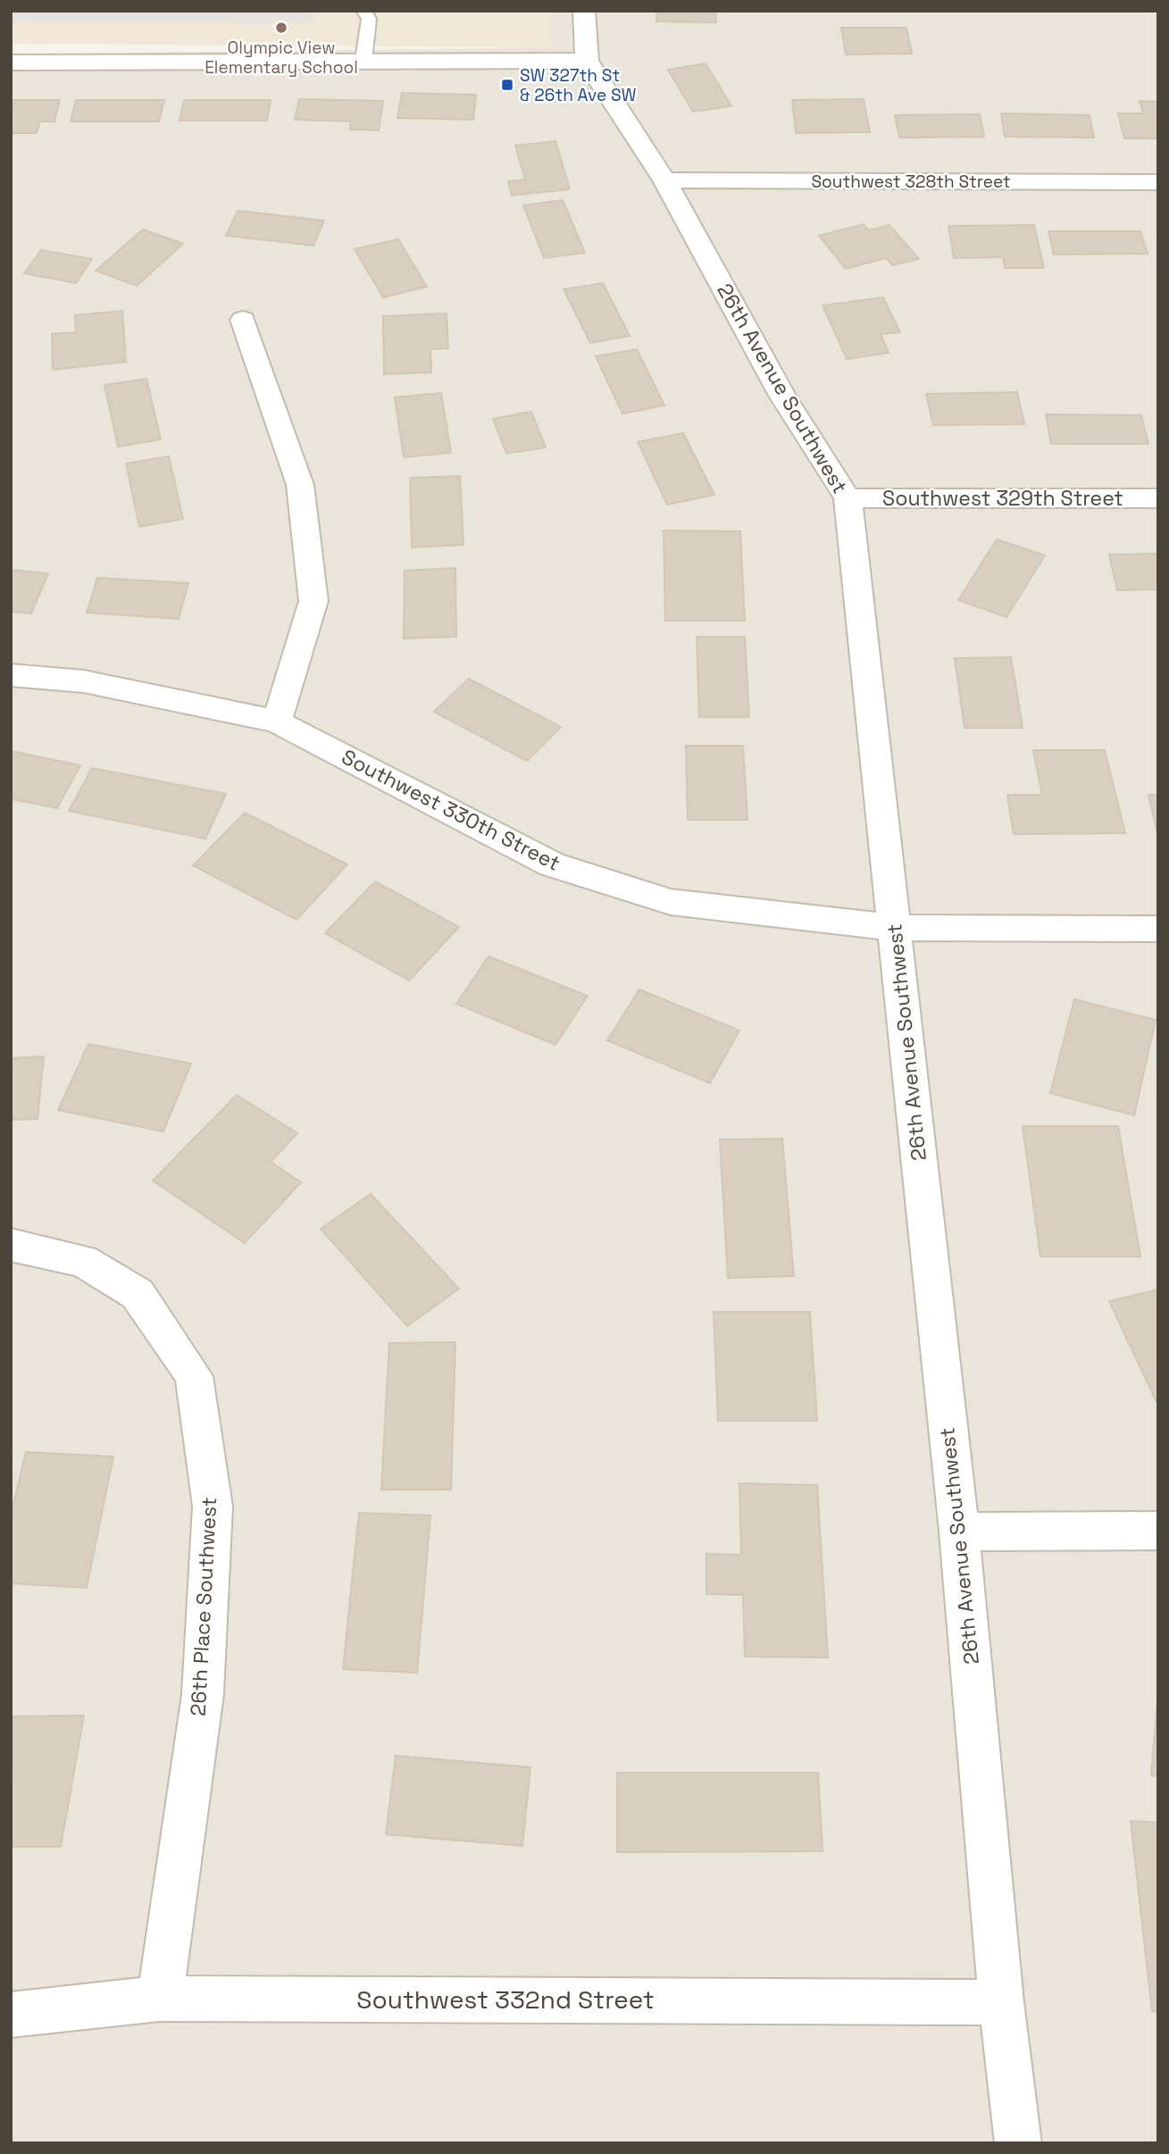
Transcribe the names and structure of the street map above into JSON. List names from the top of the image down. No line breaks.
{"streets":{"street":["Southwest 328th Street","26th Avenue Southwest","Southwest 329th Street","Southwest 330th Street","26th Place Southwest","Southwest 332nd Street"]},"crossings":[["Southwest 328th Street","26th Avenue Southwest"],["26th Avenue Southwest","Southwest 329th Street"],["26th Avenue Southwest","Southwest 330th Street"],["26th Avenue Southwest","Southwest 332nd Street"],["26th Place Southwest","Southwest 332nd Street"]],"places":{"other":["Olympic View Elementary School"],"transit":["SW 327th St & 26th Ave SW"]}}
